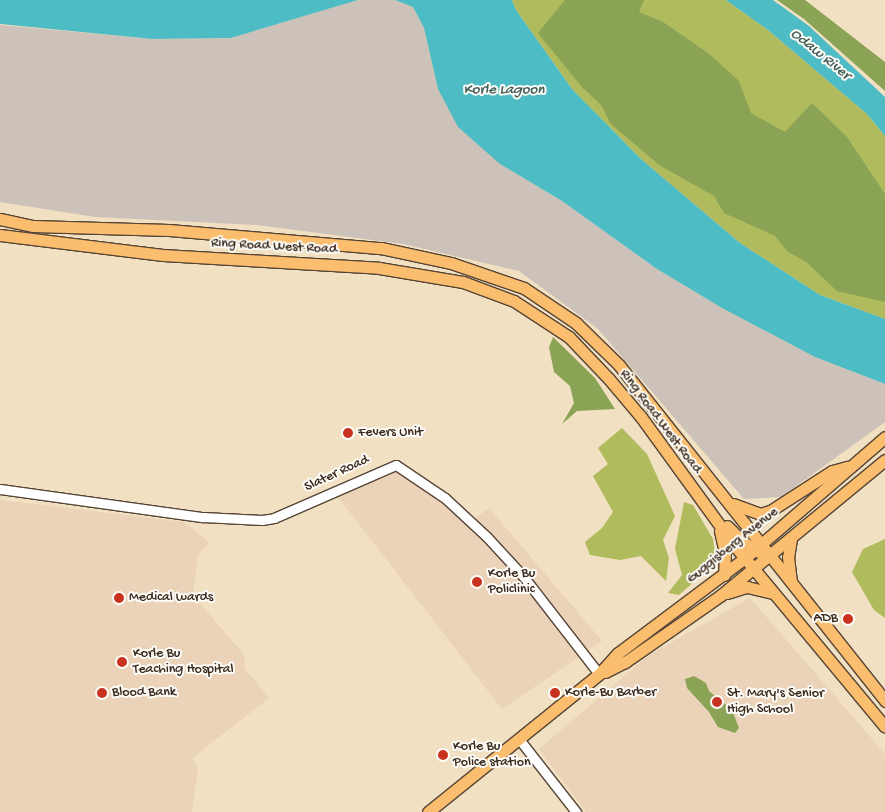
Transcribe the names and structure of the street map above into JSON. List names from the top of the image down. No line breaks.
{"streets":{"main road":["Ring Road West Road","Guggisberg Avenue"],"street":["Slater Road"]},"crossings":[["Ring Road West Road","Guggisberg Avenue"],["Slater Road","Guggisberg Avenue"]],"water":["Odaw River","Korle Lagoon"],"places":["Fevers Unit","Korle Bu Policlinic","Medical wards","ADB","Korle Bu Teaching Hospital","Blood Bank","Korle-Bu Barber","St. Mary's Senior High School","Korle Bu Police station"]}
